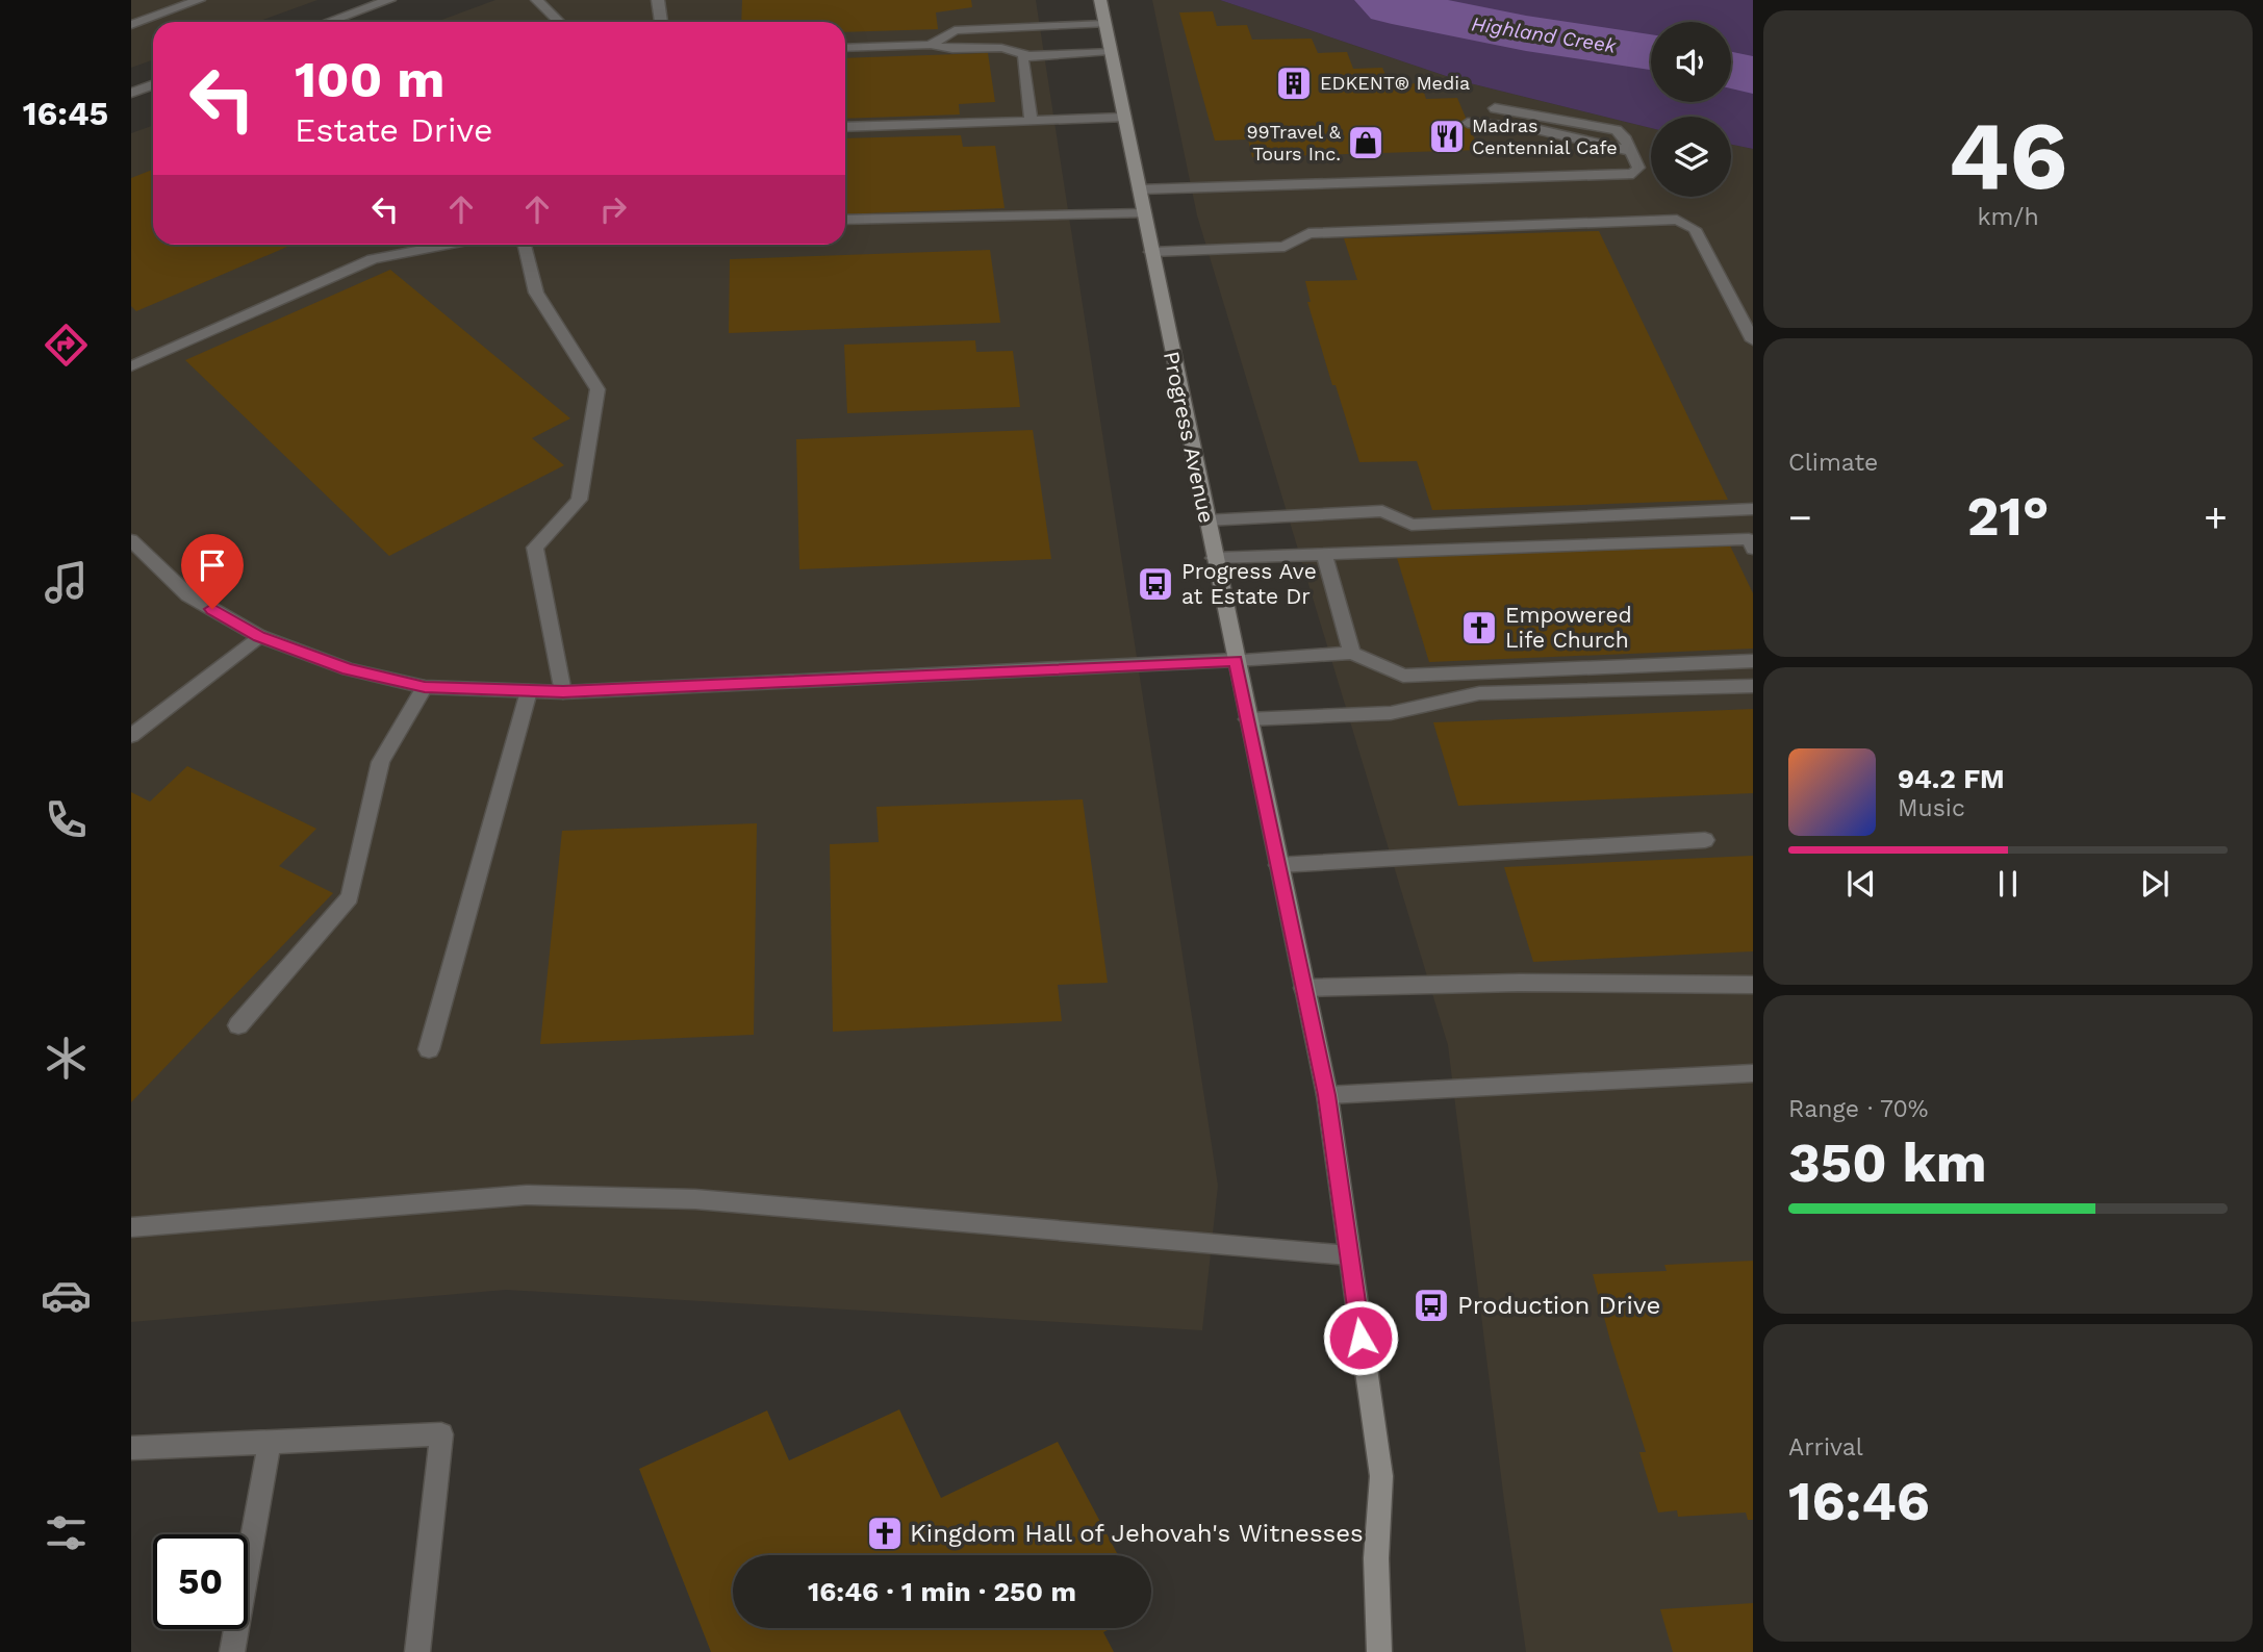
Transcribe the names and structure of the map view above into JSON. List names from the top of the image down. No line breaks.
{"streets":{"main road":["Progress Avenue"]},"water":["Highland Creek"],"places":{"building":["EDKENT® Media"],"restaurant":["Madras Centennial Cafe"],"shop":["99Travel & Tours Inc."],"bus stop":["Progress Ave at Estate Dr","Production Drive"],"church":["Empowered Life Church","Kingdom Hall of Jehovah's Witnesses"]},"page":{"tabs":"16:45","tile":[["46","km/h"],"Climate",["Range · 70%","350 km"],["Arrival","16:46"]],"turn":["100 m","Estate Drive"],"heat":["−","21°","+"],"song":["94.2 FM","Music"],"limit":"50","trip":"16:46 · 1 min · 250 m"}}
